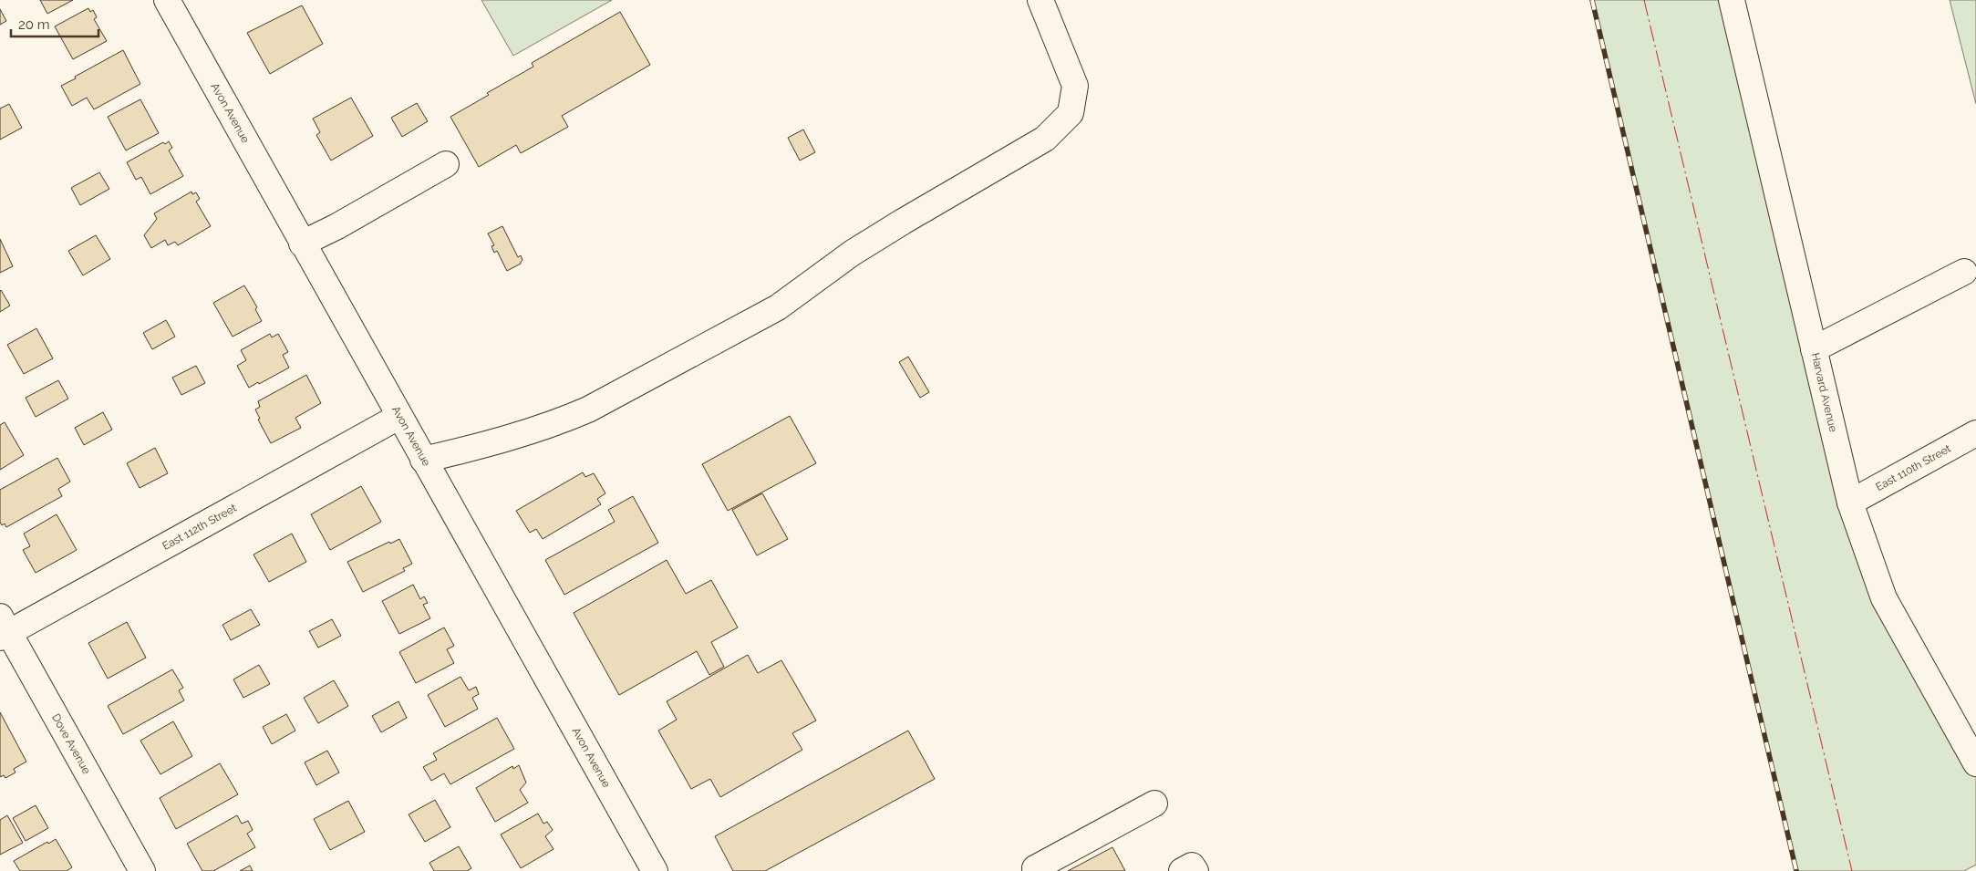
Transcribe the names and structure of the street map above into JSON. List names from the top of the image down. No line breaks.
{"streets":{"street":["Avon Avenue","Harvard Avenue","East 110th Street","East 112th Street","Dove Avenue"]},"crossings":[["Avon Avenue","East 112th Street"],["Harvard Avenue","East 110th Street"],["East 112th Street","Dove Avenue"]],"scale_bar":"20 m"}
